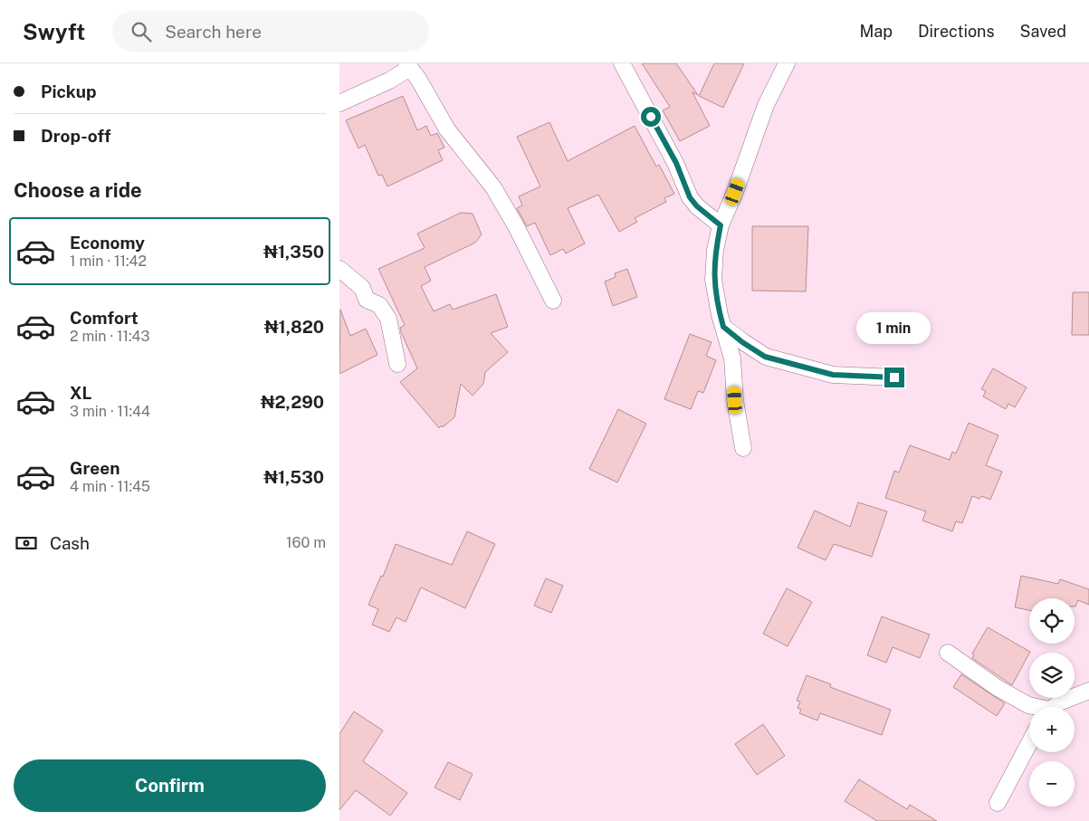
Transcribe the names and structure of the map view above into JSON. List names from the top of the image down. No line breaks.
{"page":{"header":"Swyft","search":"Search here","nav":["Map","Directions","Saved"],"banner":["Pickup","Drop-off"],"heading":"Choose a ride","list":[{"name":"Economy","note":"1 min · 11:42","value":"₦1,350"},{"name":"Comfort","note":"2 min · 11:43","value":"₦1,820"},{"name":"XL","note":"3 min · 11:44","value":"₦2,290"},{"name":"Green","note":"4 min · 11:45","value":"₦1,530"}],"bubble":"1 min","pay":["Cash","160 m"],"map_buttons":["+","−"],"buttons":"Confirm"}}
